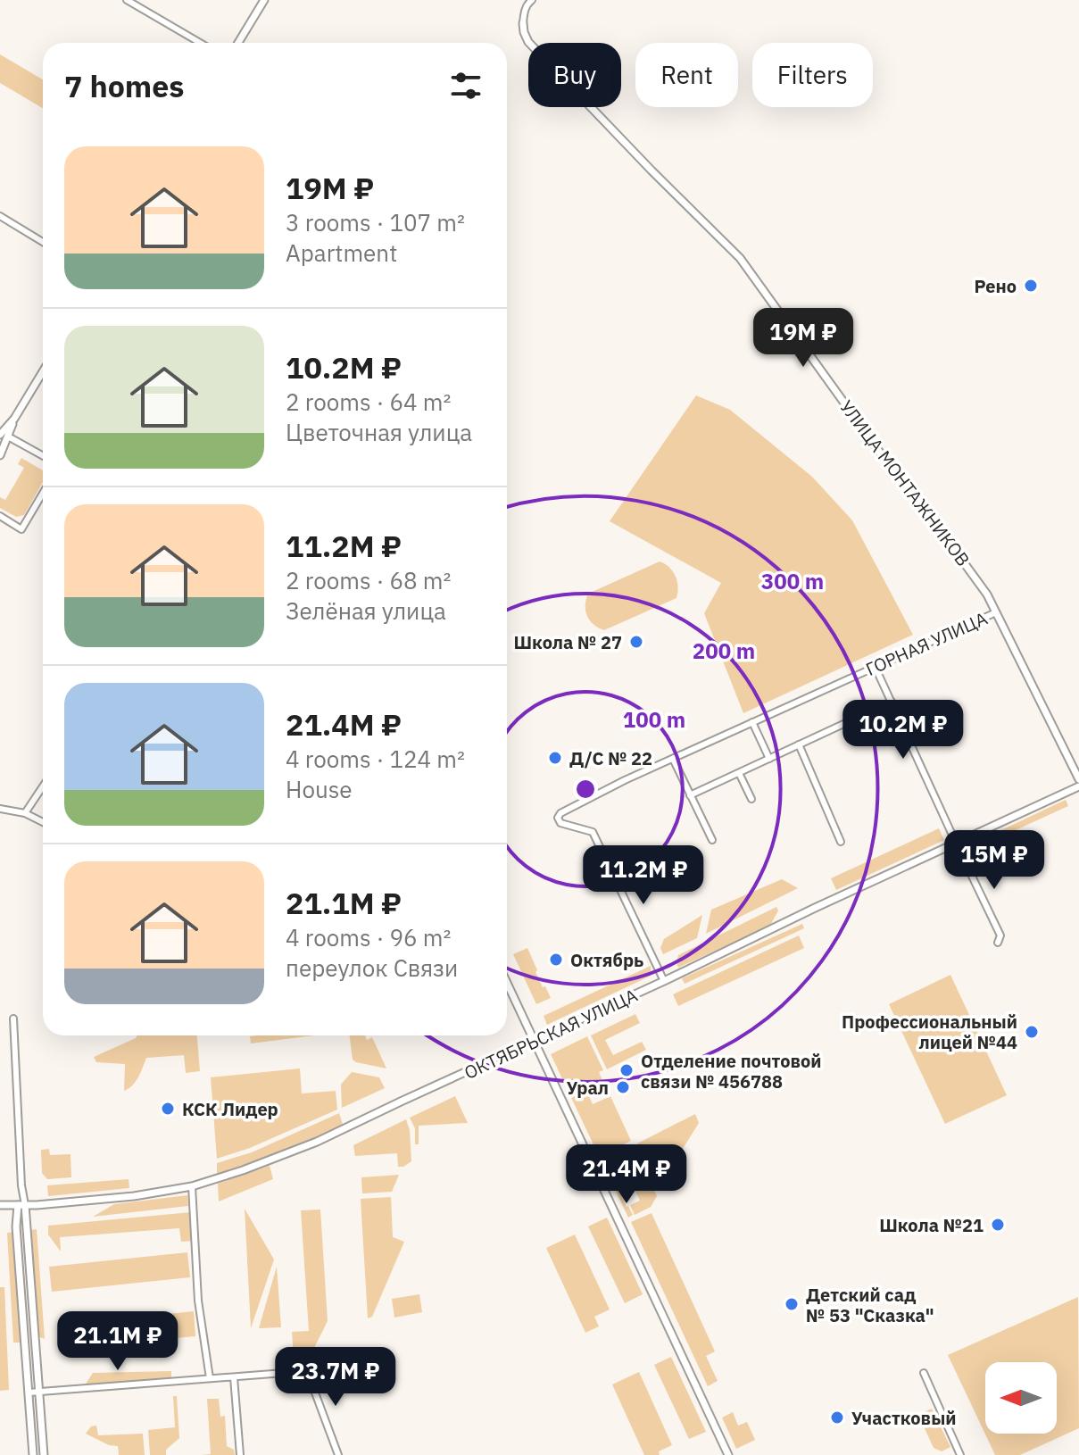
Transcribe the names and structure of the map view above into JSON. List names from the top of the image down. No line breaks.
{"streets":{"street":["УЛИЦА МОНТАЖНИКОВ","ГОРНАЯ УЛИЦА","ОКТЯБРЬСКАЯ УЛИЦА"]},"crossings":[["УЛИЦА МОНТАЖНИКОВ","ГОРНАЯ УЛИЦА"],["ГОРНАЯ УЛИЦА","ОКТЯБРЬСКАЯ УЛИЦА"]],"places":["Рено","Школа № 27","Д/С № 22","Октябрь","Профессиональный лицей №44","Отделение почтовой связи № 456788","Урал","КСК Лидер","Школа №21","Детский сад № 53 \"Сказка\"","Участковый"],"north":"left","page":{"chip":["Buy","Rent","Filters"],"heading":"7 homes","list":[{"name":"19M ₽","note":"3 rooms · 107 m² · Apartment"},{"name":"10.2M ₽","note":"2 rooms · 64 m² · Цветочная улица"},{"name":"11.2M ₽","note":"2 rooms · 68 m² · Зелёная улица"},{"name":"21.4M ₽","note":"4 rooms · 124 m² · House"},{"name":"21.1M ₽","note":"4 rooms · 96 m² · переулок Связи"}],"price":["19M ₽","10.2M ₽","15M ₽","11.2M ₽","21.4M ₽","21.1M ₽","23.7M ₽"]},"rings":["300 m","200 m","100 m"]}
